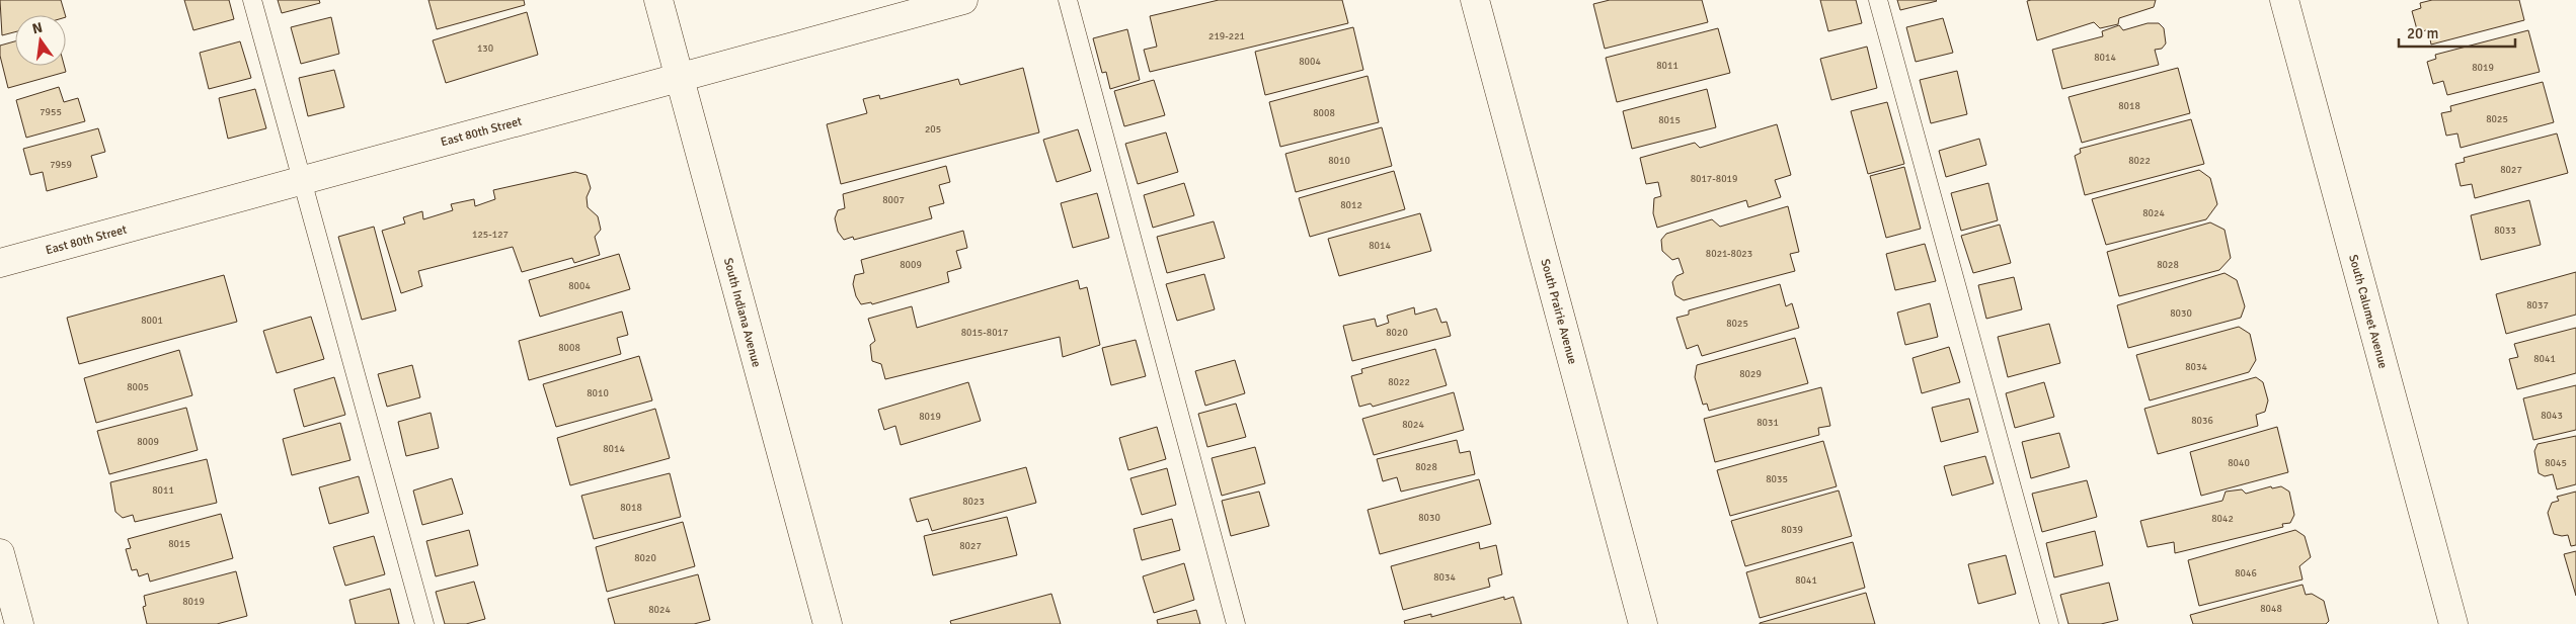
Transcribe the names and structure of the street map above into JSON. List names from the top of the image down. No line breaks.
{"streets":{"street":["East 80th Street","South Prairie Avenue","South Calumet Avenue","South Indiana Avenue"]},"crossings":[["East 80th Street","South Indiana Avenue"]],"house_numbers":["219-221","130","8014","8004","8011","8019","8018","7955","8008","8025","8015","205","8010","8022","7959","8027","8017-8019","8007","8012","8024","8033","125-127","8014","8021-8023","8009","8028","8004","8037","8030","8001","8025","8015-8017","8020","8008","8041","8034","8029","8022","8005","8010","8043","8019","8036","8031","8024","8009","8014","8040","8045","8028","8035","8011","8023","8018","8030","8042","8039","8015","8027","8020","8046","8034","8041","8019","8048","8024"],"scale_bar":"20 m","north":"top"}
